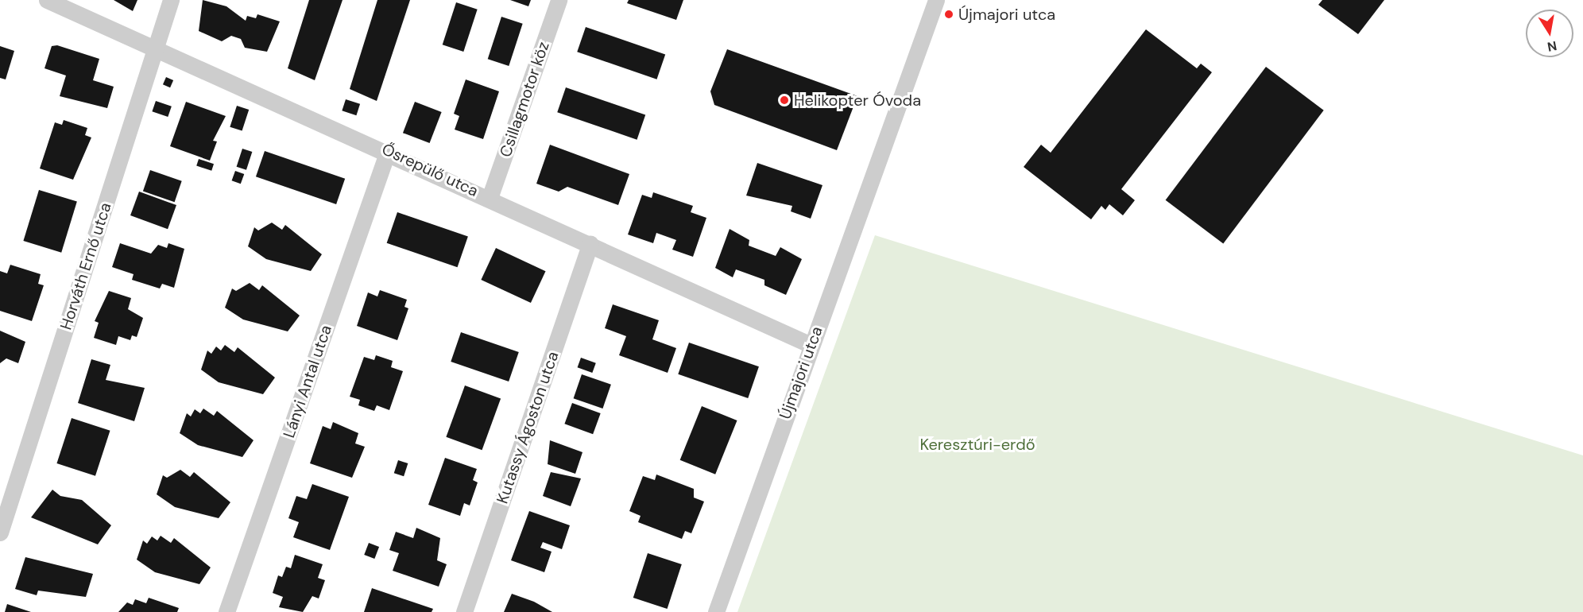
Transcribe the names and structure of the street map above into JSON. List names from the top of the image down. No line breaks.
{"streets":{"street":["Csillagmotor köz","Ősrepülő utca","Horváth Ernő utca","Újmajori utca","Lányi Antal utca","Kutassy Ágoston utca"]},"crossings":[["Csillagmotor köz","Ősrepülő utca"],["Ősrepülő utca","Horváth Ernő utca"],["Ősrepülő utca","Újmajori utca"],["Ősrepülő utca","Lányi Antal utca"],["Ősrepülő utca","Kutassy Ágoston utca"]],"parks":["Keresztúri-erdő"],"places":["Újmajori utca","Helikopter Óvoda"],"north":"bottom"}
